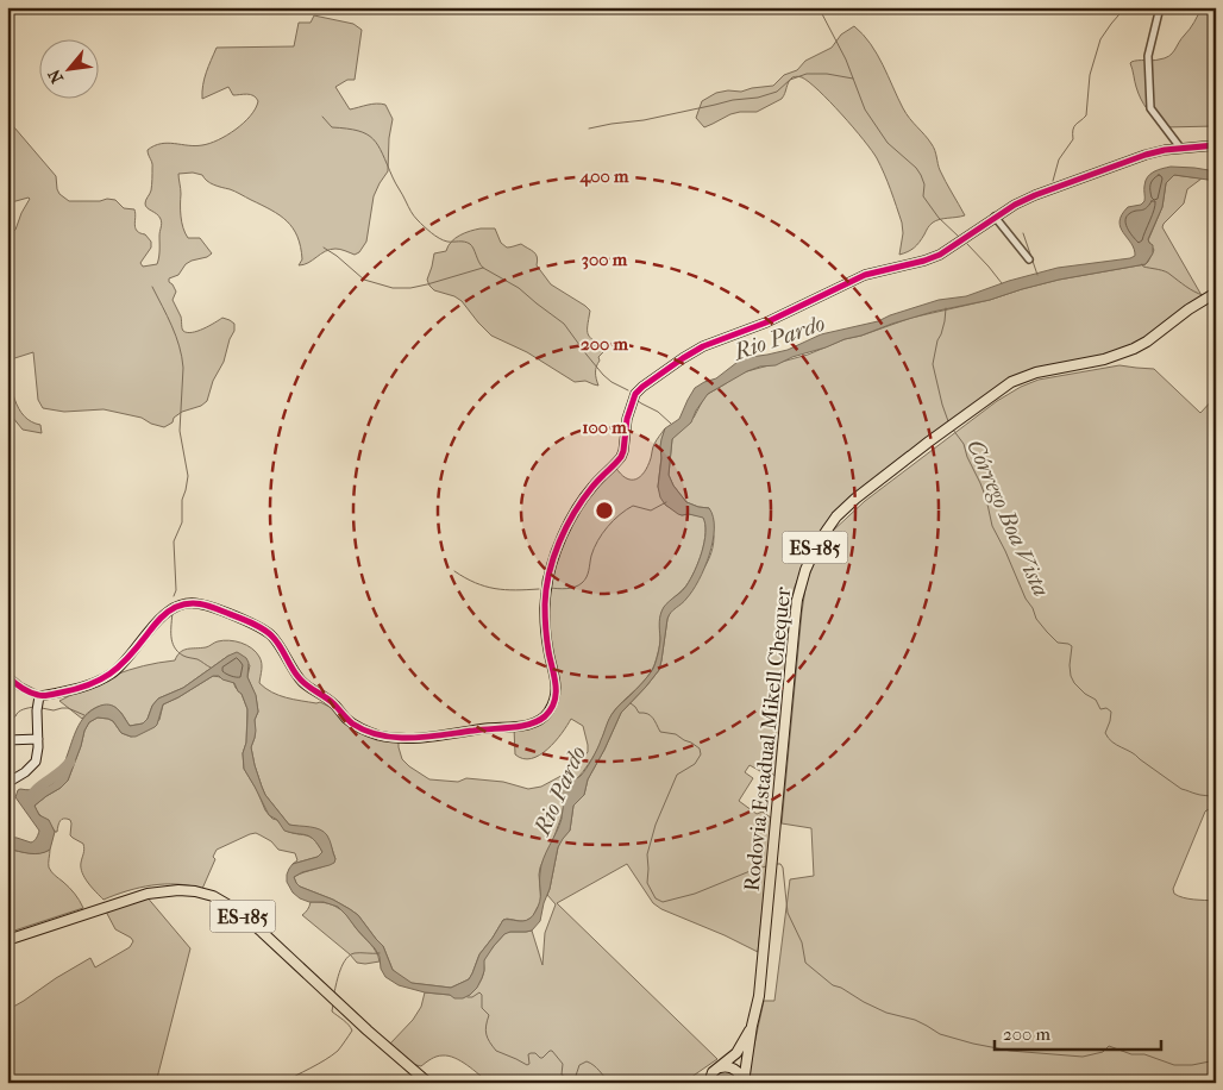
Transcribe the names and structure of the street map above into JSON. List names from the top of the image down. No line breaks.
{"streets":{"main road":["ES-185","Rodovia Estadual Mikell Chequer"]},"crossings":[["ES-185","Rodovia Estadual Mikell Chequer"]],"water":["Rio Pardo","Córrego Boa Vista"],"scale_bar":"200 m","north":"bottom left","rings":["400 m","300 m","200 m","100 m"]}
